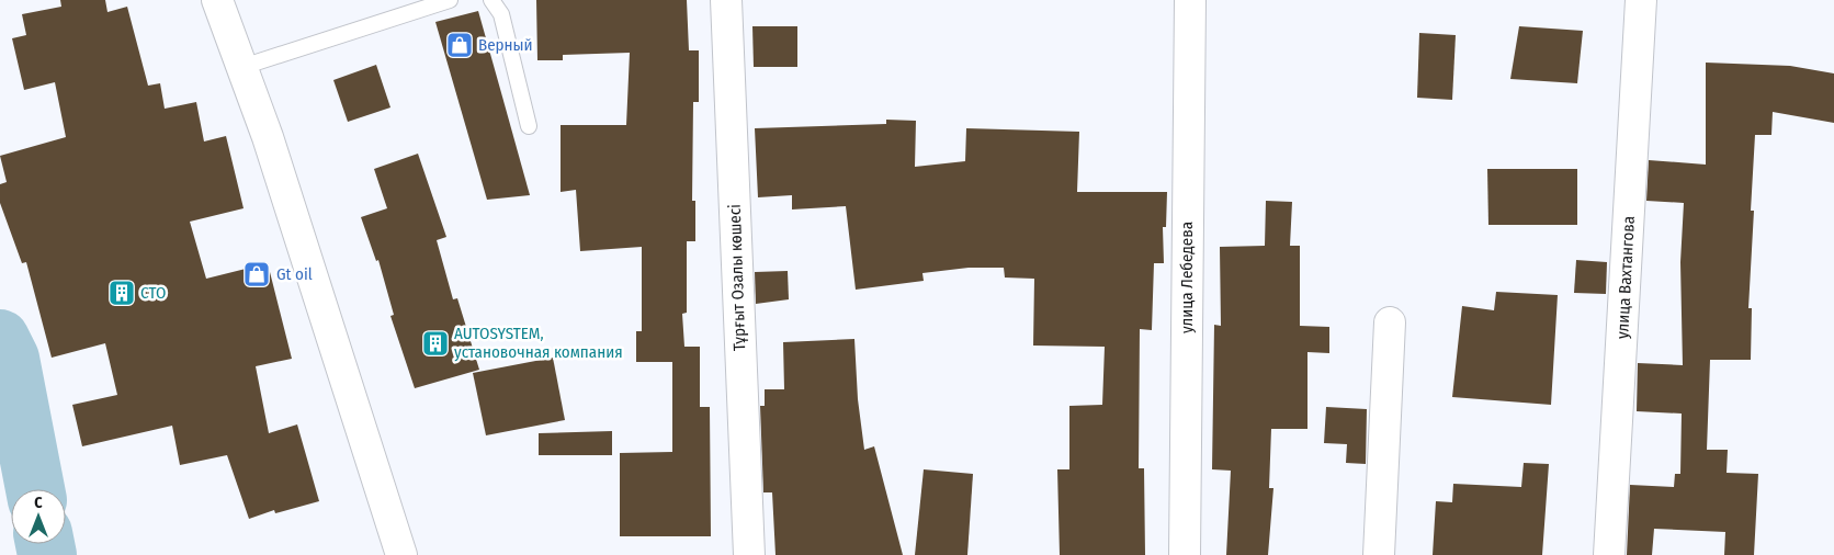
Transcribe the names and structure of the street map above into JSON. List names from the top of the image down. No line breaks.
{"streets":{"street":["Тұрғыт Озалы көшесі","улица Лебедева","улица Вахтангова"]},"places":{"shop":["Верный","Gt oil"],"building":["СТО","AUTOSYSTEM, установочная компания"]},"north":"top"}
